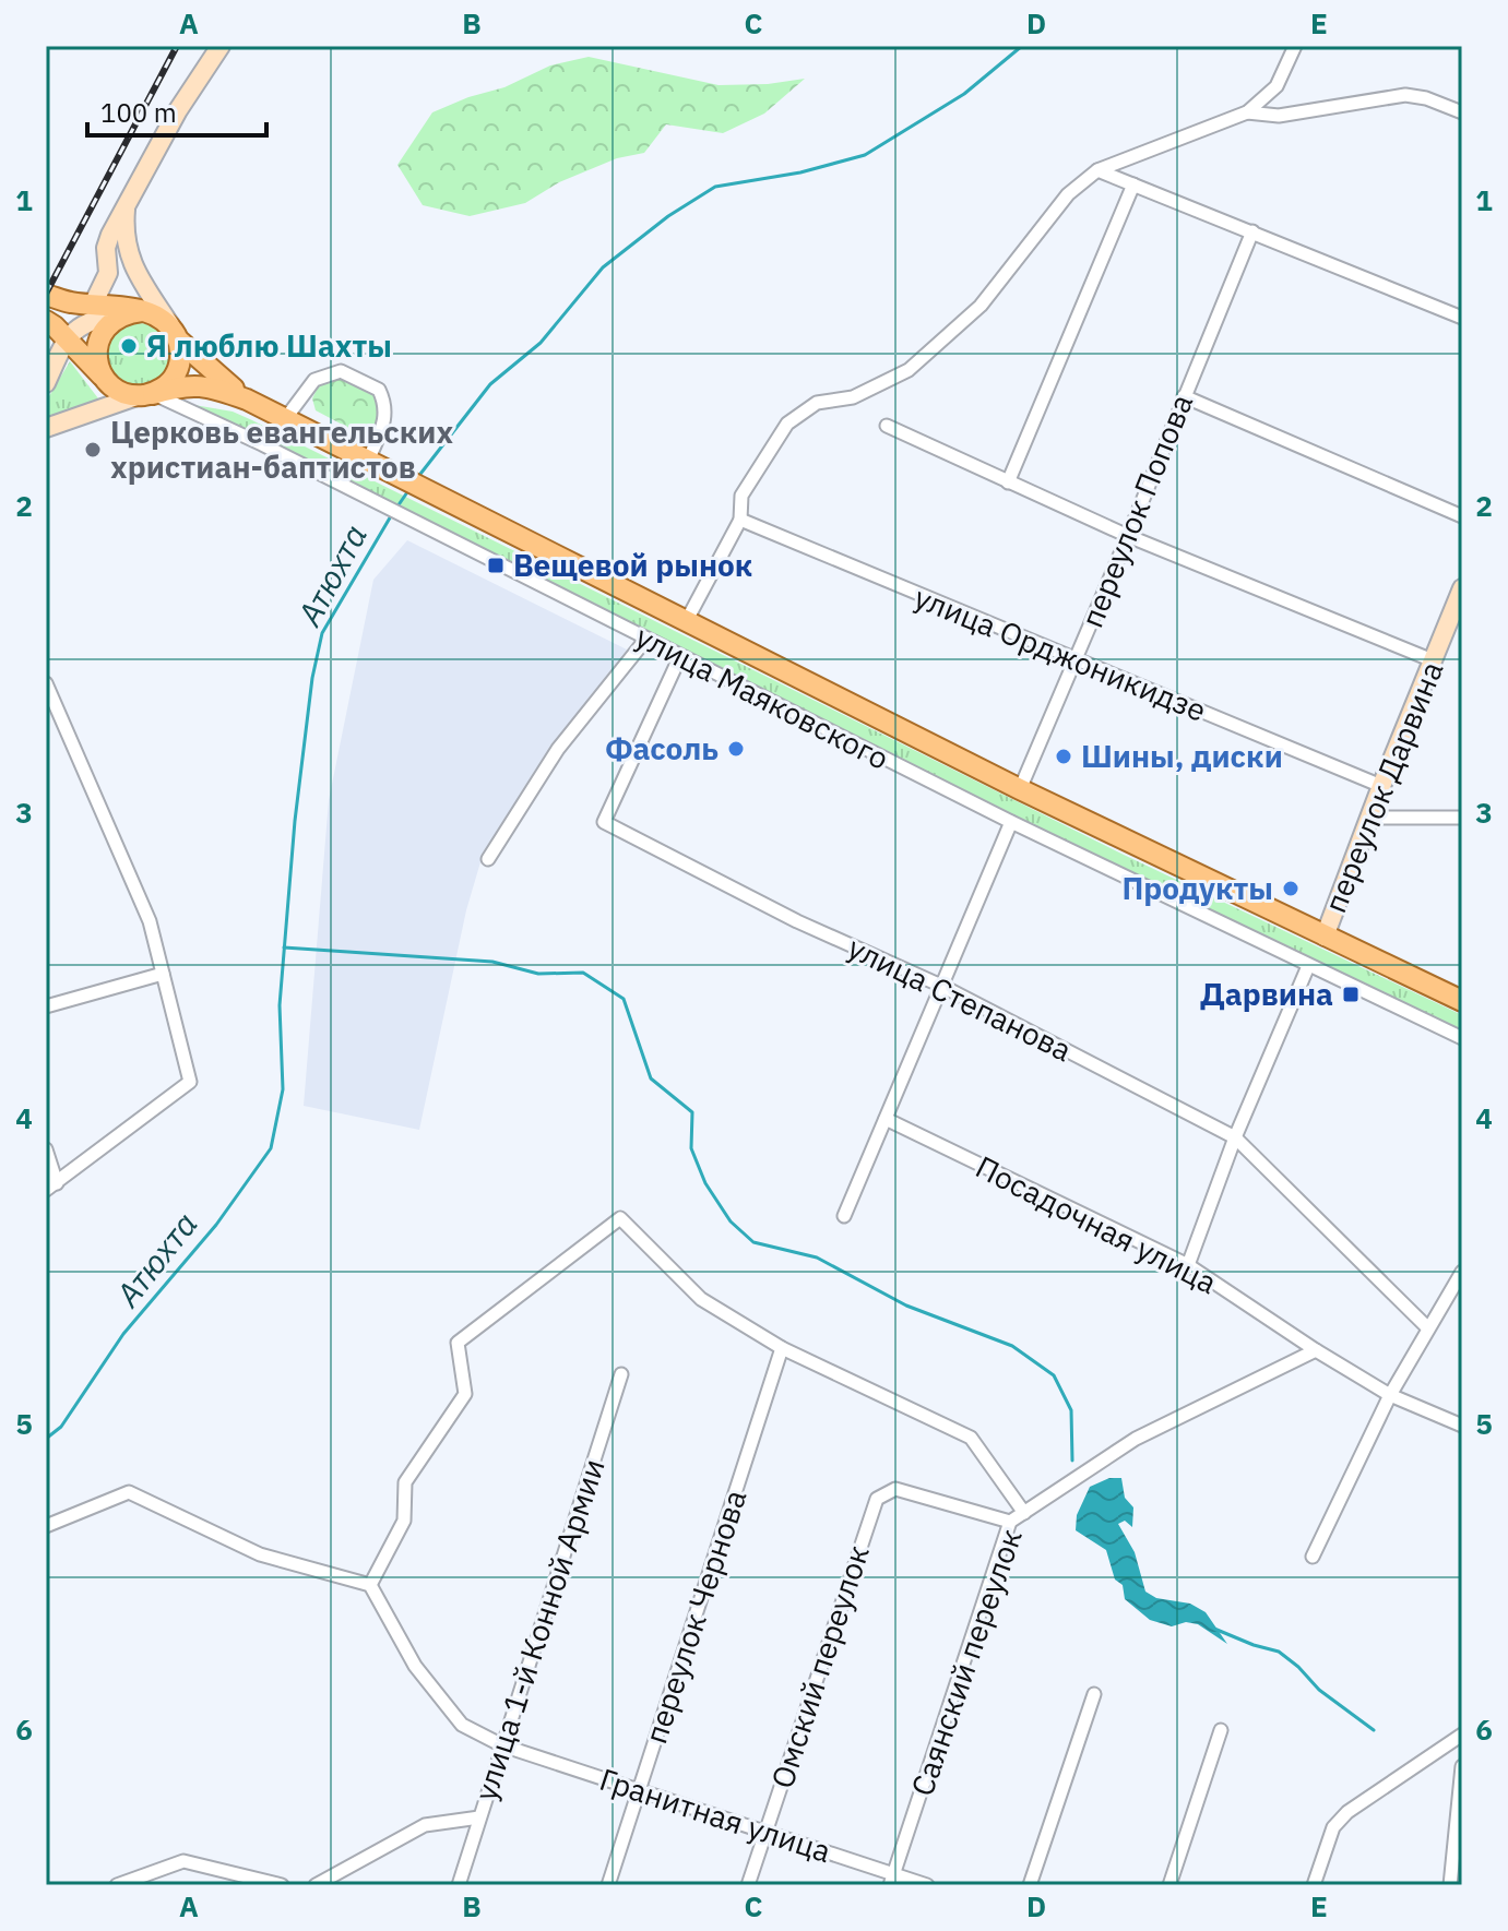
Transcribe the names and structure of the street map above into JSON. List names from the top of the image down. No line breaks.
{"streets":{"main road":["улица Маяковского"],"street":["переулок Попова","улица Орджоникидзе","переулок Дарвина","улица Степанова","Посадочная улица","переулок Чернова","улица 1-й Конной Армии","Саянский переулок","Омский переулок","Гранитная улица"]},"crossings":[["переулок Попова","улица Орджоникидзе"],["переулок Попова","улица Маяковского"],["улица Орджоникидзе","переулок Дарвина"],["улица Маяковского","переулок Дарвина"],["улица Маяковского","улица Степанова"],["Посадочная улица","Саянский переулок"],["переулок Чернова","Гранитная улица"],["улица 1-й Конной Армии","Гранитная улица"],["Саянский переулок","Омский переулок"],["Саянский переулок","Гранитная улица"],["Омский переулок","Гранитная улица"]],"water":["Атюхта"],"places":{"other":["Я люблю Шахты","Церковь евангельских христиан-баптистов","Фасоль","Шины, диски","Продукты"],"transit":["Вещевой рынок","Дарвина"]},"scale_bar":"100 m","grid":{"columns":["A","B","C","D","E"],"rows":["1","2","3","4","5","6"]}}
